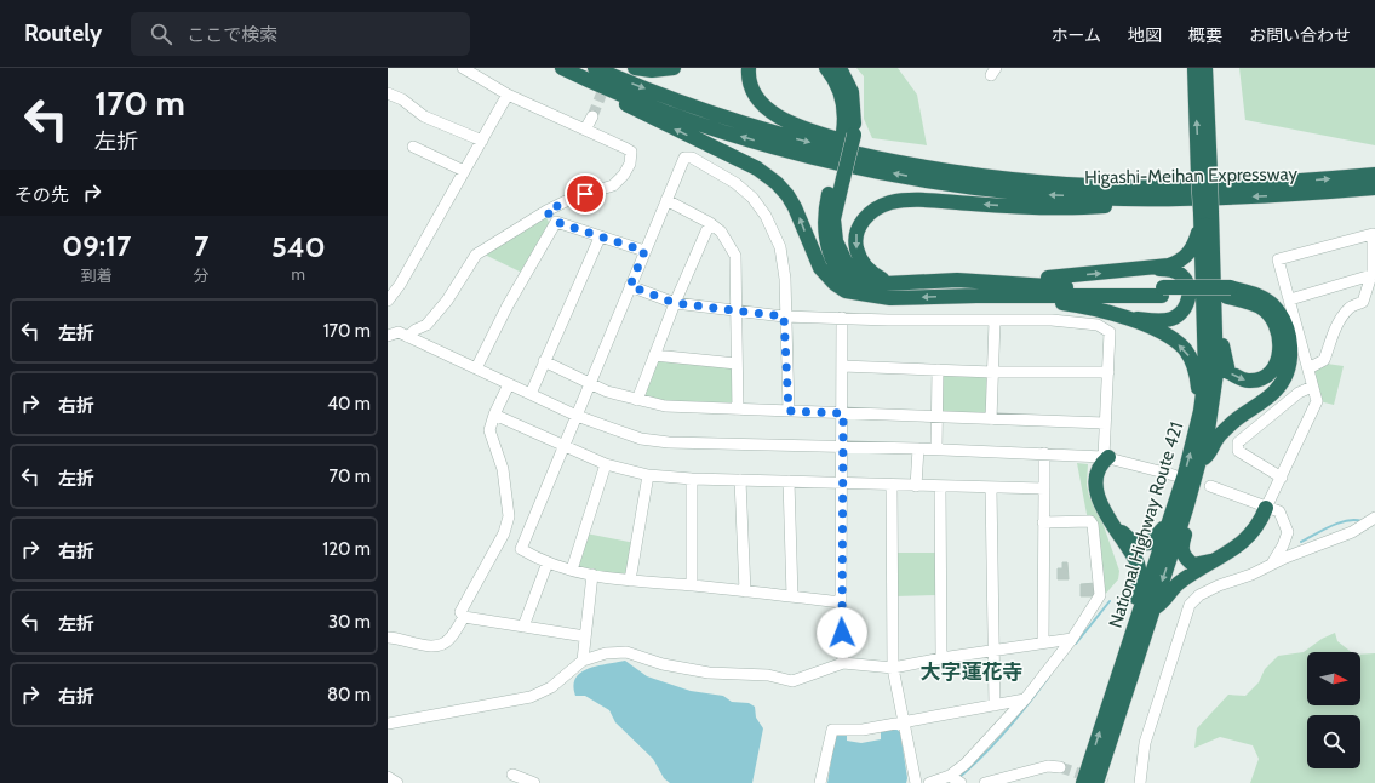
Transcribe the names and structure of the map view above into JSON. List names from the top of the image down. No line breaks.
{"streets":{"highway":["Higashi-Meihan Expressway","National Highway Route 421"]},"districts":["大字蓮花寺"],"north":"right","page":{"header":"Routely","search":"ここで検索","nav":["ホーム","地図","概要","お問い合わせ"],"turn":["170 m","左折"],"then":"その先","eta":["09:17","到着","7","分","540","m"],"list":[{"name":"左折","value":"170 m"},{"name":"右折","value":"40 m"},{"name":"左折","value":"70 m"},{"name":"右折","value":"120 m"},{"name":"左折","value":"30 m"},{"name":"右折","value":"80 m"}]}}
